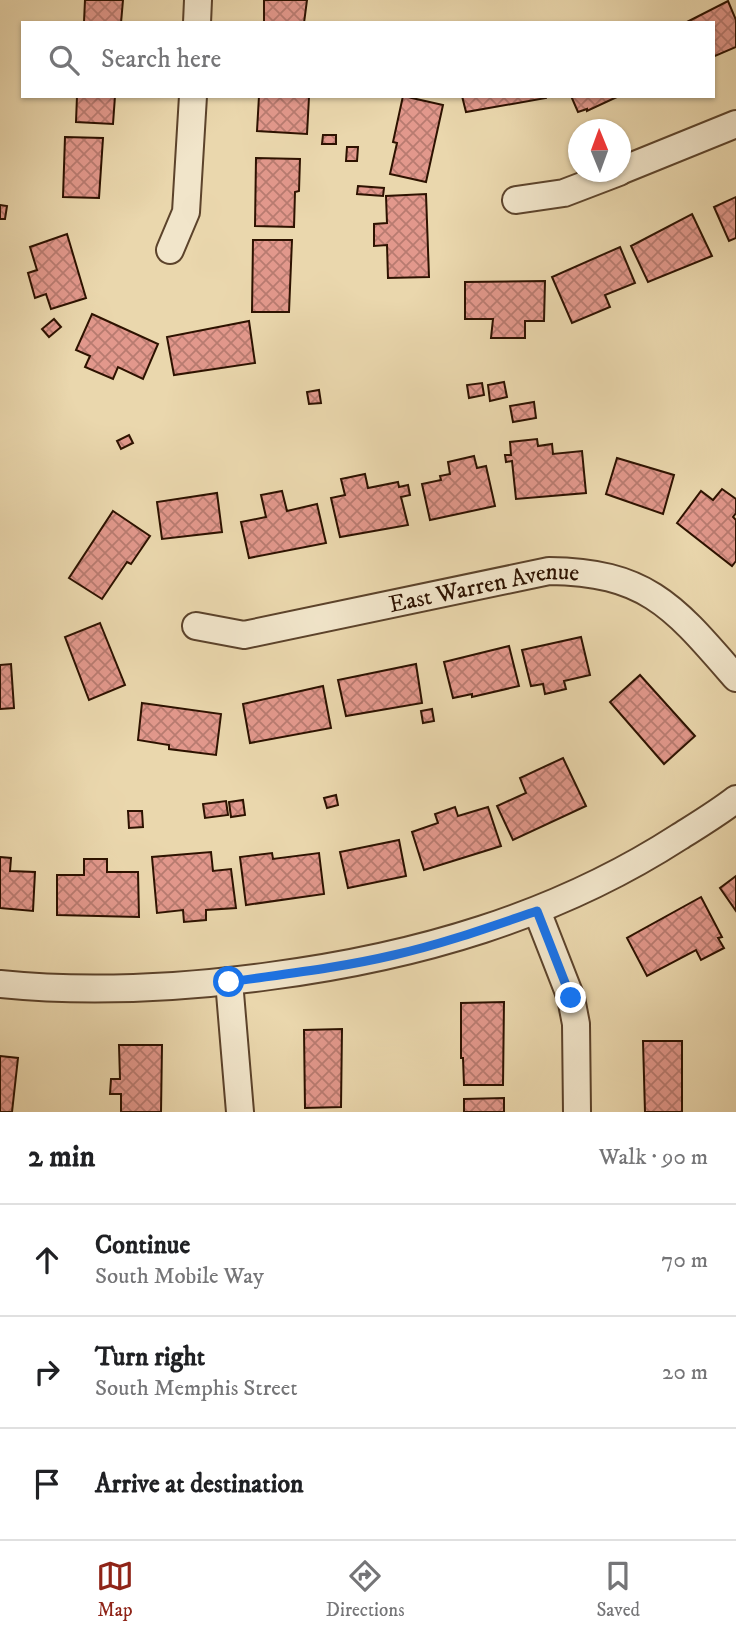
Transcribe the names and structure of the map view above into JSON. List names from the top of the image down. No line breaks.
{"streets":{"street":["East Warren Avenue"]},"north":"top","page":{"search":"Search here","heading":["2 min","Walk · 90 m"],"list":[["Continue","South Mobile Way","70 m"],["Turn right","South Memphis Street","20 m"],"Arrive at destination"],"nav":["Map","Directions","Saved"]}}
